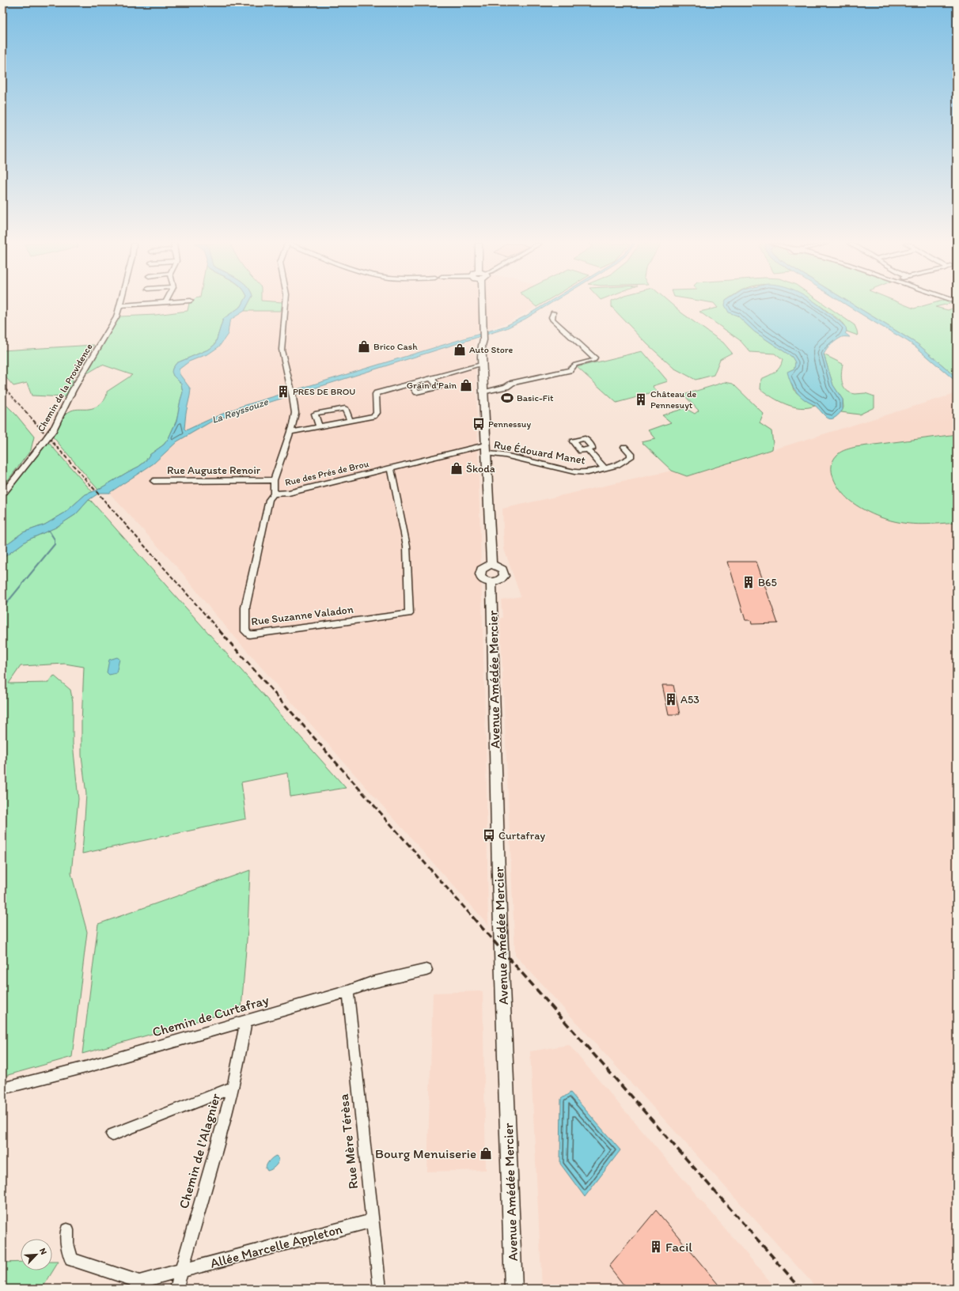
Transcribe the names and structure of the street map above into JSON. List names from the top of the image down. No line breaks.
{"streets":{"main road":["Avenue Amédée Mercier"],"street":["Chemin de la Providence","Rue Édouard Manet","Rue Auguste Renoir","Rue des Prés de Brou","Rue Suzanne Valadon","Chemin de Curtafray","Rue Mère Térèsa","Chemin de l'Alagnier","Allée Marcelle Appleton"]},"crossings":[["Rue Auguste Renoir","Rue des Prés de Brou"],["Rue des Prés de Brou","Rue Suzanne Valadon"],["Chemin de Curtafray","Rue Mère Térèsa"],["Chemin de Curtafray","Chemin de l'Alagnier"],["Rue Mère Térèsa","Allée Marcelle Appleton"],["Chemin de l'Alagnier","Allée Marcelle Appleton"]],"water":["La Reyssouze"],"places":{"shop":["Brico Cash","Auto Store","Grain d'Pain","Škoda","Bourg Menuiserie"],"building":["PRES DE BROU","Château de Pennesuyt","B65","A53","Facil"],"sports":["Basic-Fit"],"bus stop":["Pennessuy","Curtafray"]},"north":"top right"}
